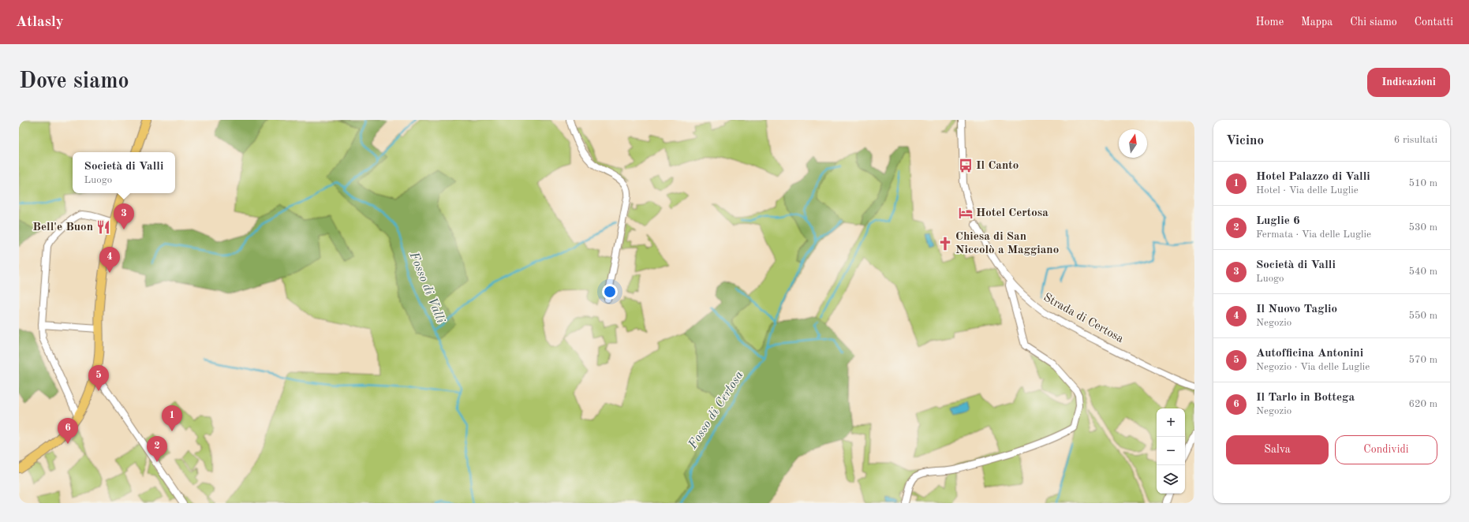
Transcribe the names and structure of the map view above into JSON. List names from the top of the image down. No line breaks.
{"streets":{"street":["Strada di Certosa"]},"water":["Fosso di Valli","Fosso di Certosa"],"places":{"bus stop":["Il Canto"],"hotel":["Hotel Certosa"],"restaurant":["Bell'e Buon"],"church":["Chiesa di San Niccolò a Maggiano"]},"north":"top","page":{"header":"Atlasly","nav":["Home","Mappa","Chi siamo","Contatti"],"buttons":["Indicazioni",["Salva","Condividi"]],"title":"Dove siamo","heading":["Vicino","6 risultati"],"popup":["Società di Valli","Luogo"],"list":[{"mark":"1","name":"Hotel Palazzo di Valli","note":"Hotel · Via delle Luglie","value":"510 m"},{"mark":"2","name":"Luglie 6","note":"Fermata · Via delle Luglie","value":"530 m"},{"mark":"3","name":"Società di Valli","note":"Luogo","value":"540 m"},{"mark":"4","name":"Il Nuovo Taglio","note":"Negozio","value":"550 m"},{"mark":"5","name":"Autofficina Antonini","note":"Negozio · Via delle Luglie","value":"570 m"},{"mark":"6","name":"Il Tarlo in Bottega","note":"Negozio","value":"620 m"}],"pins":["3","4","5","1","6","2"],"map_buttons":["+","−"]}}
